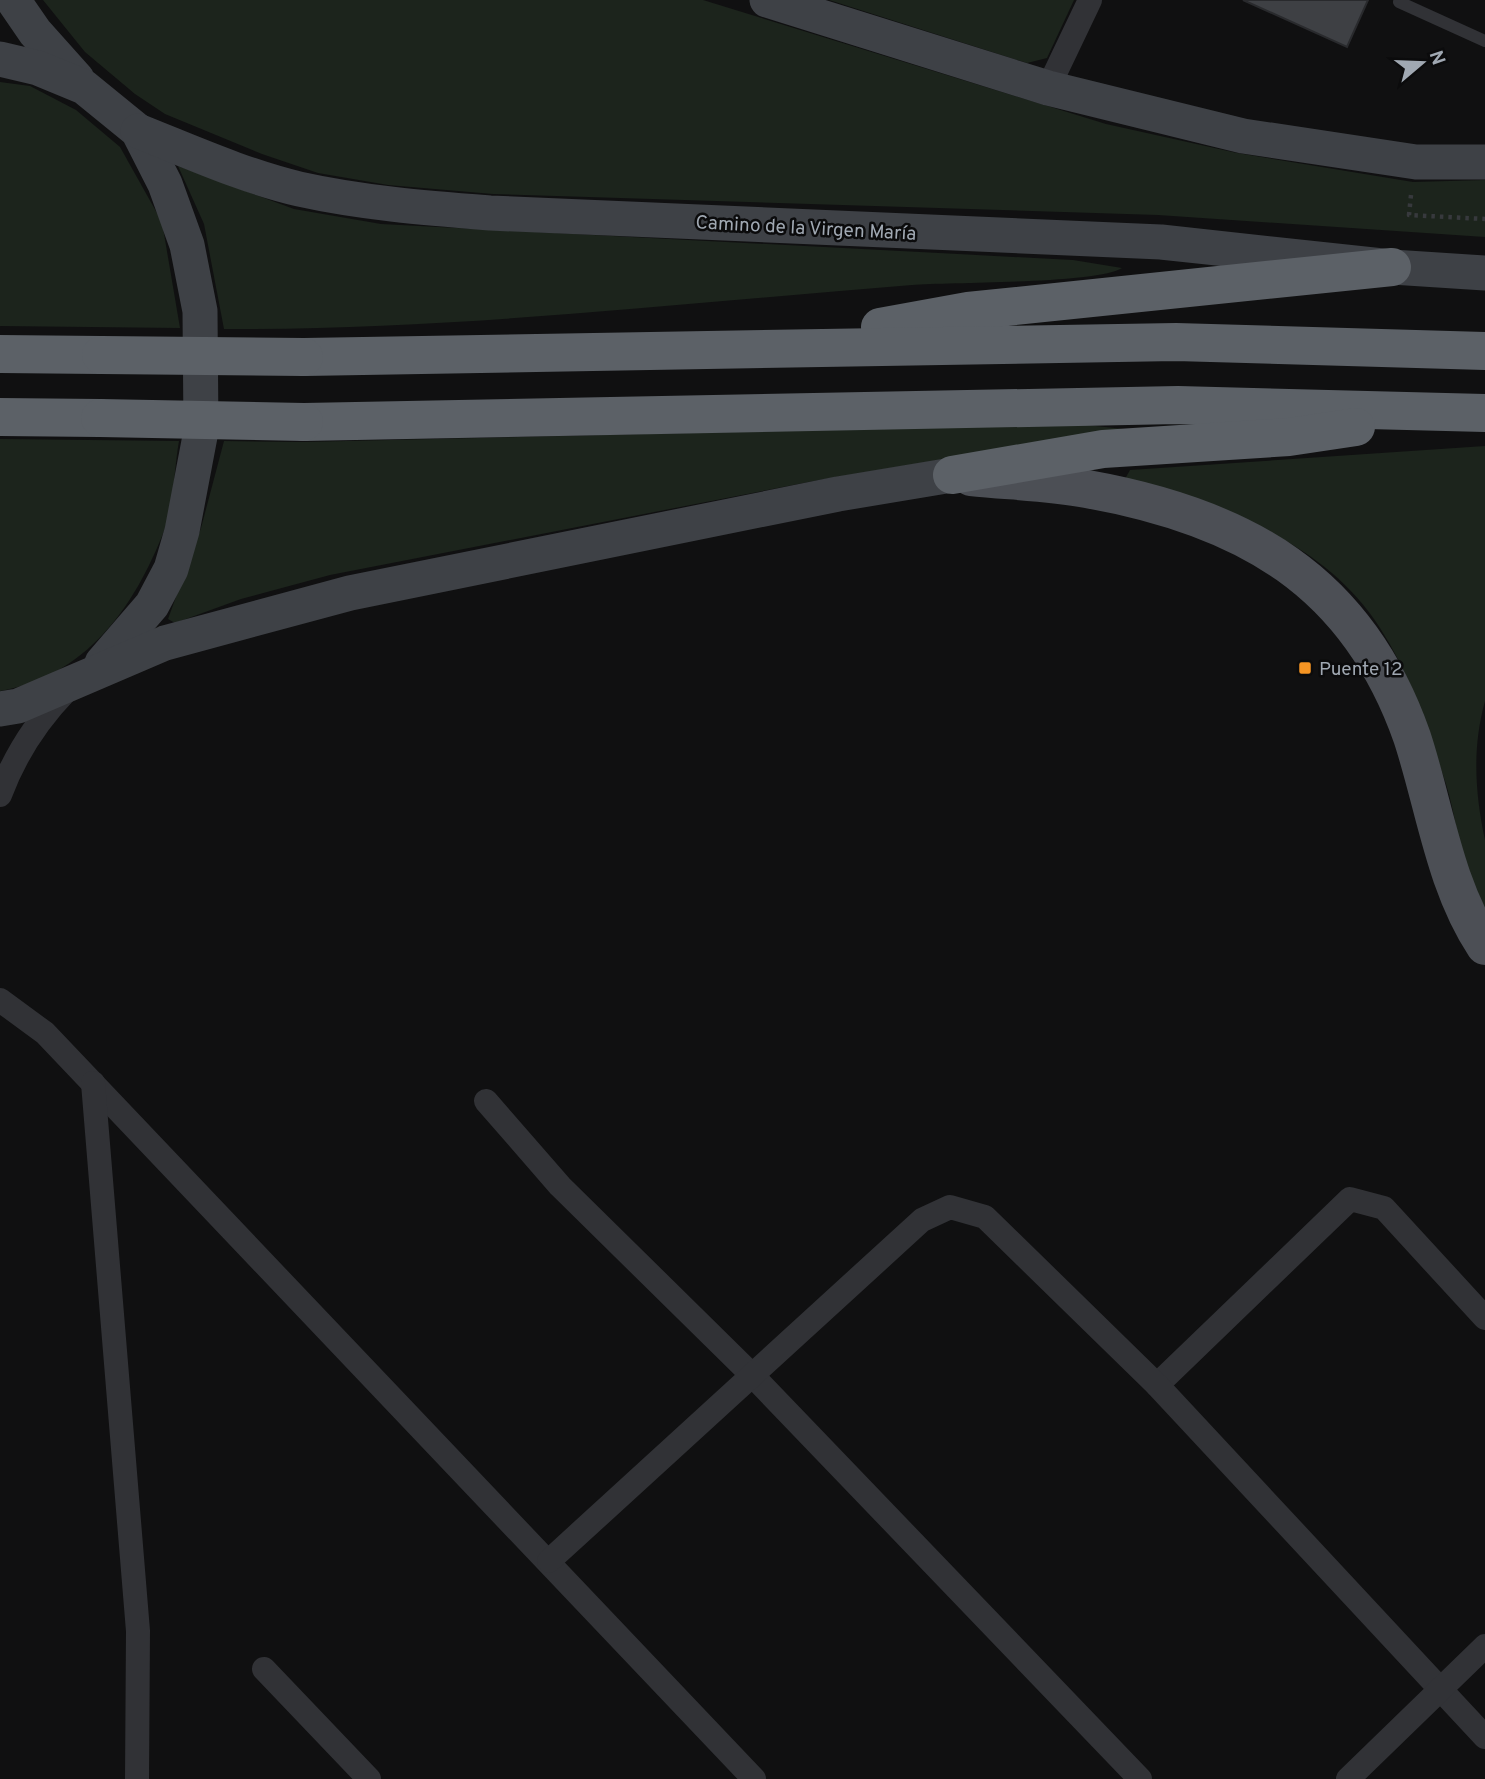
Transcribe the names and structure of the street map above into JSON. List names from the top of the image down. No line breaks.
{"streets":{"main road":["Camino de la Virgen María"]},"places":{"transit":["Puente 12"]},"north":"right"}
